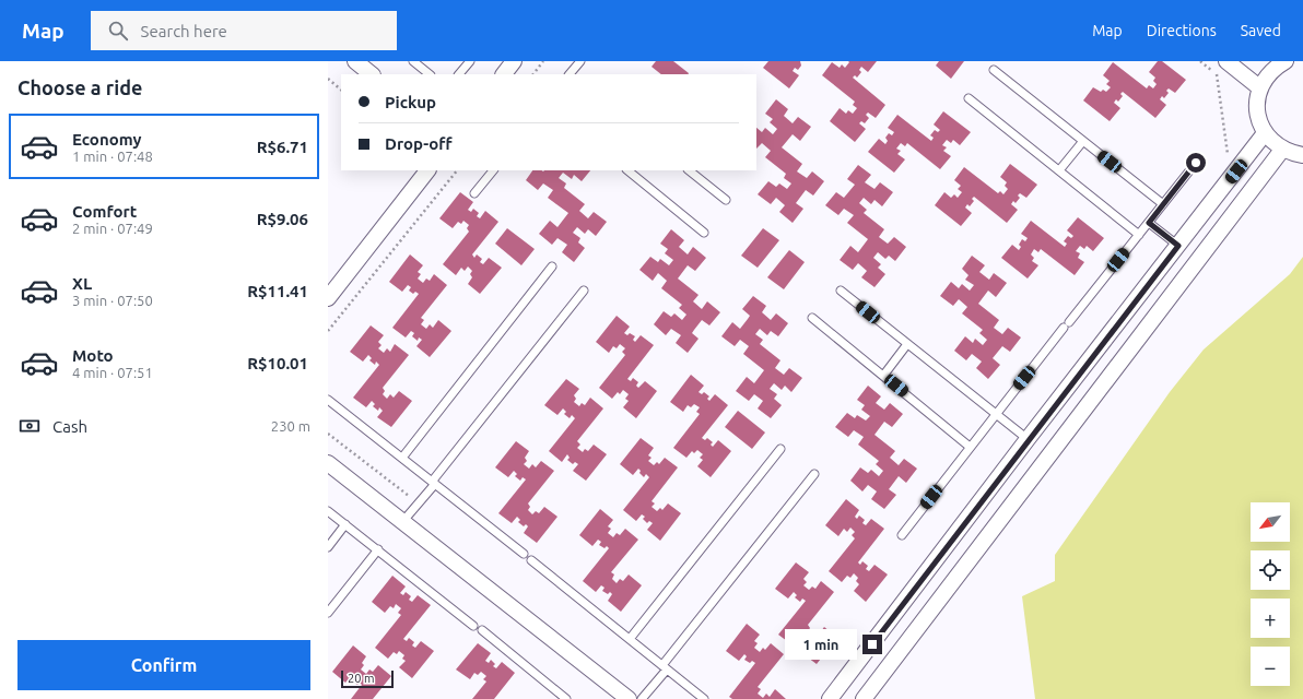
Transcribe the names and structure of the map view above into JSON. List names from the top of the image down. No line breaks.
{"scale_bar":"20 m","north":"bottom left","page":{"header":"Map","search":"Search here","nav":["Map","Directions","Saved"],"heading":"Choose a ride","banner":["Pickup","Drop-off"],"list":[{"name":"Economy","note":"1 min · 07:48","value":"R$6.71"},{"name":"Comfort","note":"2 min · 07:49","value":"R$9.06"},{"name":"XL","note":"3 min · 07:50","value":"R$11.41"},{"name":"Moto","note":"4 min · 07:51","value":"R$10.01"}],"pay":["Cash","230 m"],"map_buttons":["+","−"],"bubble":"1 min","buttons":"Confirm","scale":"20 m"}}
